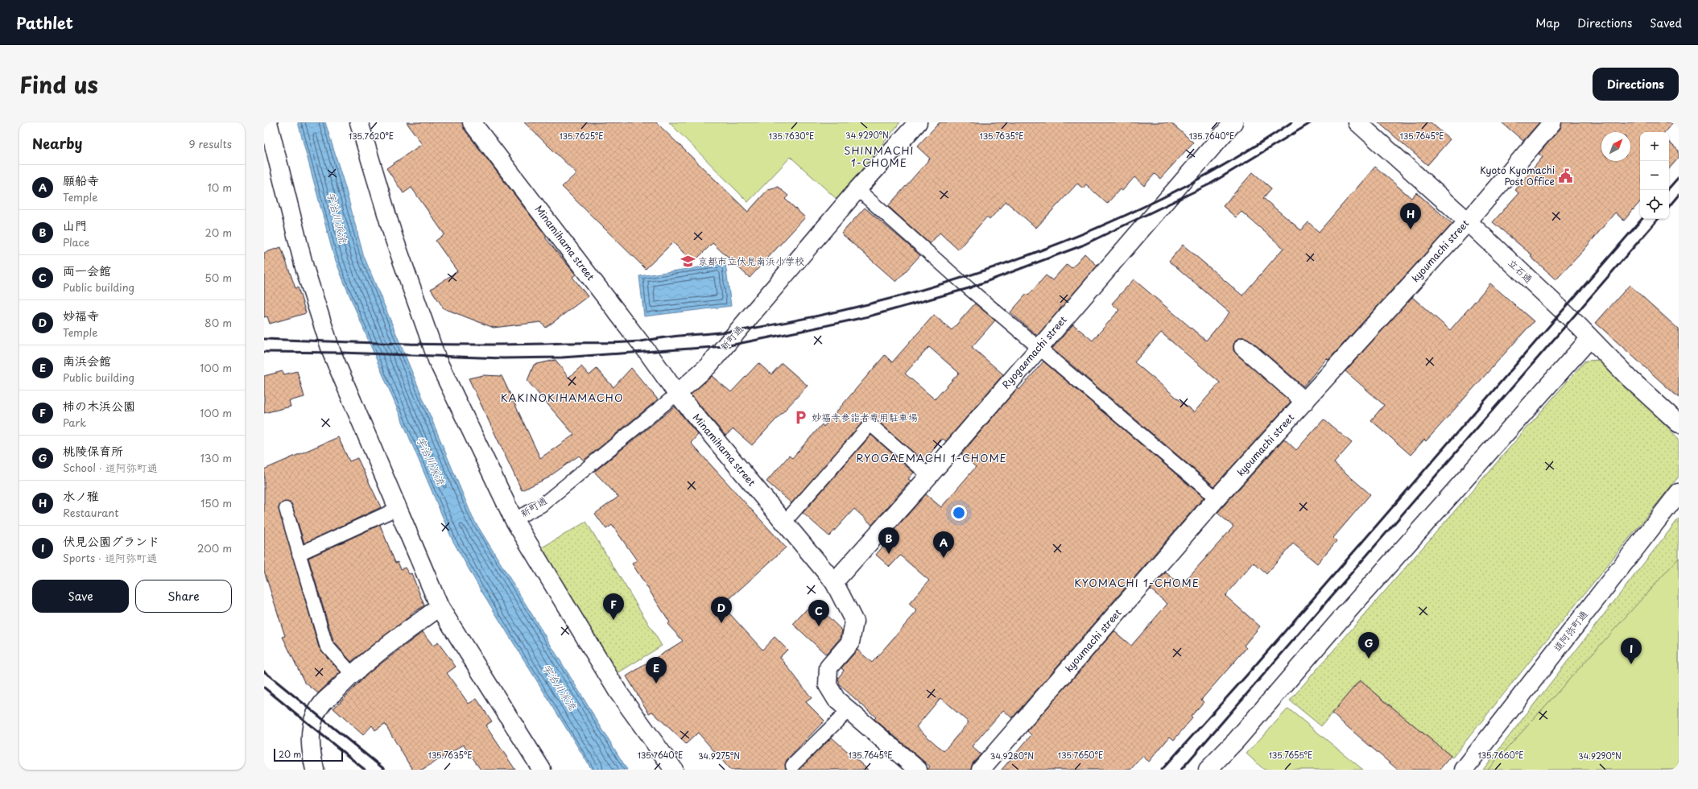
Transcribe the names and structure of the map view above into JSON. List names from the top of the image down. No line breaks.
{"streets":{"street":["Minamihama street","kyoumachi street","立石通","新町通","Ryogaemachi street","道阿弥町通"]},"crossings":[["Minamihama street","新町通"],["Minamihama street","Ryogaemachi street"],["kyoumachi street","立石通"]],"districts":["SHINMACHI 1-CHOME","KAKINOKIHAMACHO","RYOGAEMACHI 1-CHOME","KYOMACHI 1-CHOME"],"water":["宇治川派流"],"places":{"public building":["Kyoto Kyomachi Post Office"],"school or university":["京都市立伏見南浜小学校"],"parking":["妙福寺参詣者専用駐車場"]},"scale_bar":"20 m","north":"top right","page":{"header":"Pathlet","nav":["Map","Directions","Saved"],"title":"Find us","buttons":["Directions",["Save","Share"]],"heading":["Nearby","9 results"],"map_buttons":["+","−"],"list":[{"mark":"A","name":"願船寺","note":"Temple","value":"10 m"},{"mark":"B","name":"山門","note":"Place","value":"20 m"},{"mark":"C","name":"両一会館","note":"Public building","value":"50 m"},{"mark":"D","name":"妙福寺","note":"Temple","value":"80 m"},{"mark":"E","name":"南浜会館","note":"Public building","value":"100 m"},{"mark":"F","name":"柿の木浜公園","note":"Park","value":"100 m"},{"mark":"G","name":"桃陵保育所","note":"School · 道阿弥町通","value":"130 m"},{"mark":"H","name":"水ノ雅","note":"Restaurant","value":"150 m"},{"mark":"I","name":"伏見公園グランド","note":"Sports · 道阿弥町通","value":"200 m"}],"pins":["H","B","A","F","D","C","G","I","E"],"scale":"20 m"},"coordinates":["34.9290°N","135.7620°E","135.7625°E","135.7630°E","135.7635°E","135.7645°E","135.7640°E","135.7650°E","135.7655°E","135.7660°E","34.9275°N","34.9280°N"]}
